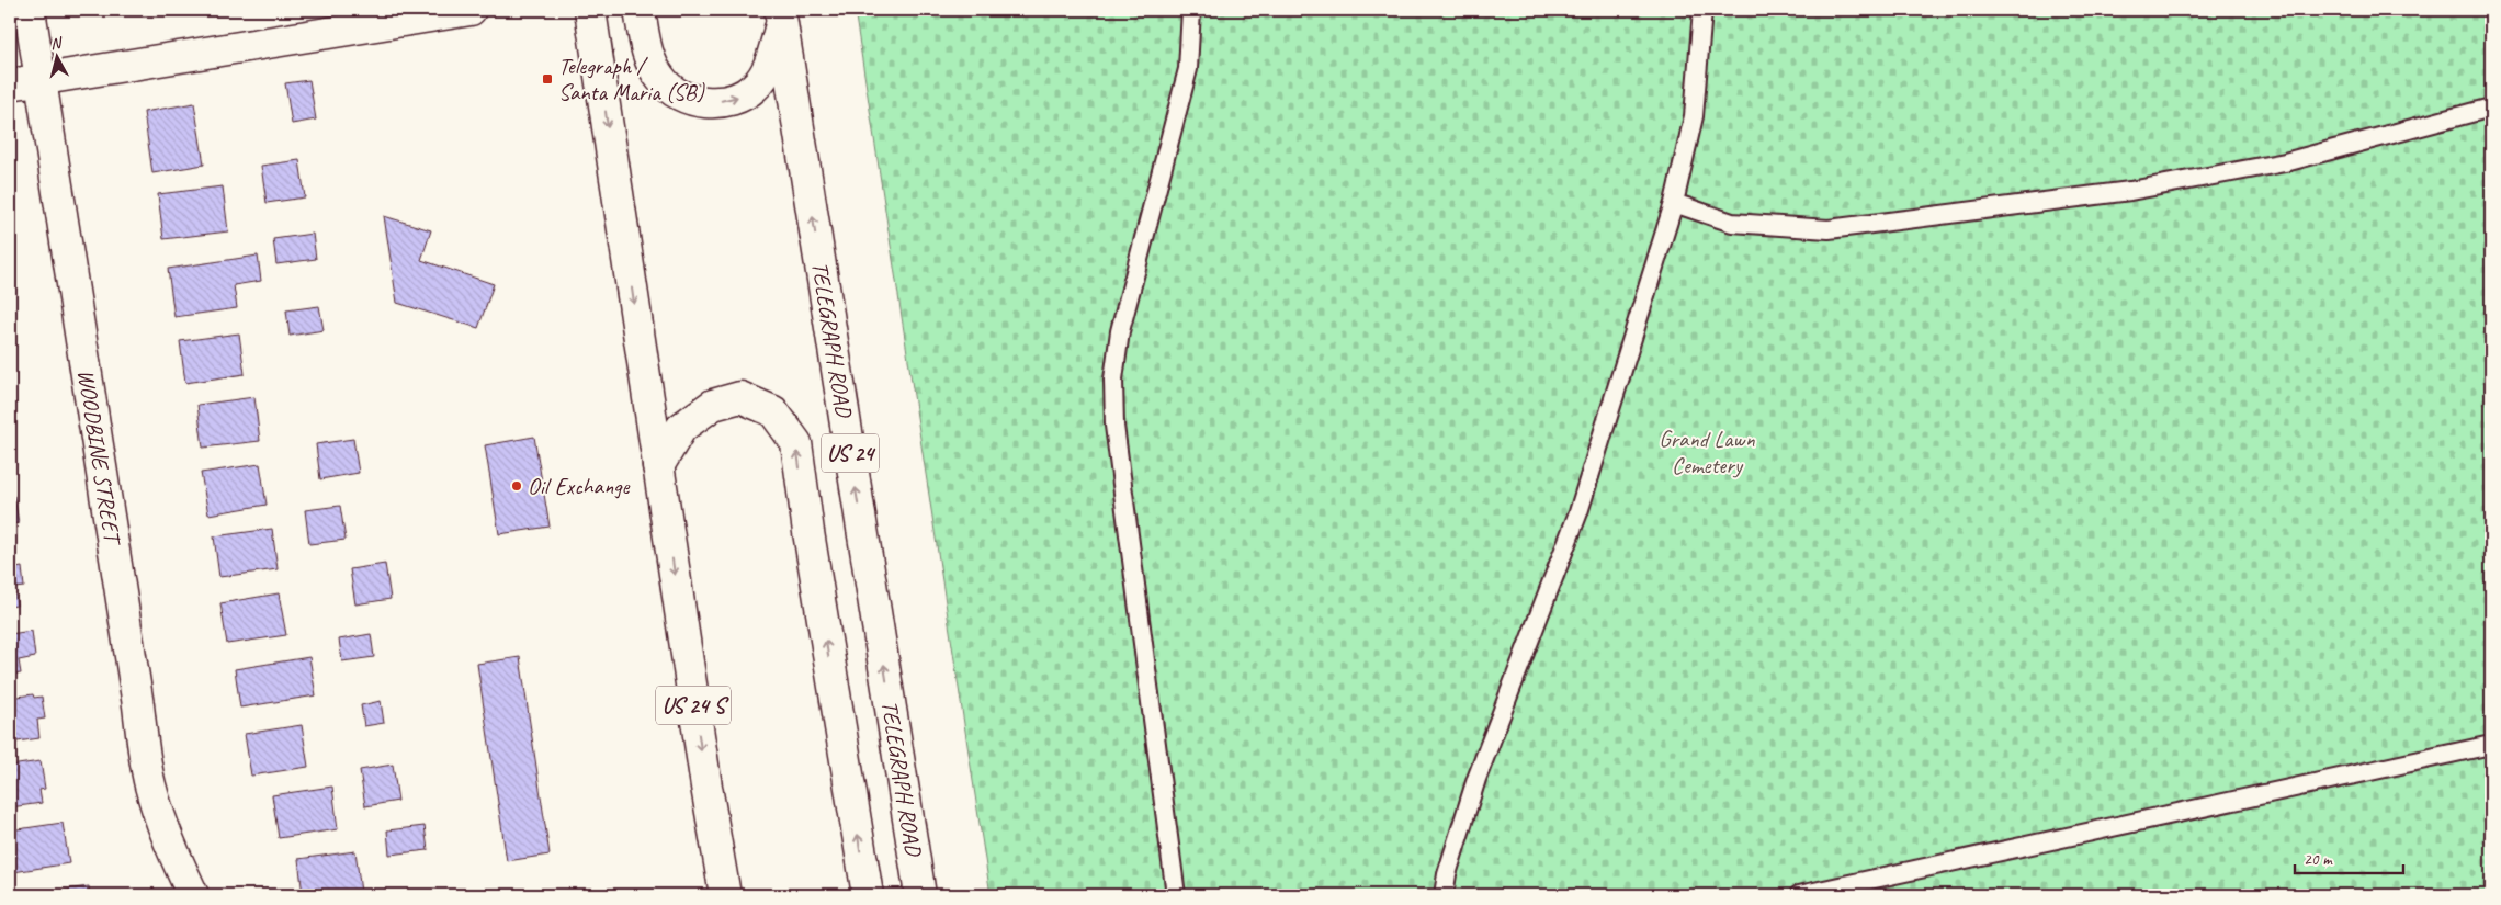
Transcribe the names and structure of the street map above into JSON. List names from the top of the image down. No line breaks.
{"streets":{"main road":["TELEGRAPH ROAD","US 24","WOODBINE STREET","US 24 S"]},"crossings":[["US 24","US 24 S"]],"parks":["Grand Lawn Cemetery"],"places":{"transit":["Telegraph / Santa Maria (SB)"],"other":["Oil Exchange"]},"scale_bar":"20 m","north":"top"}
